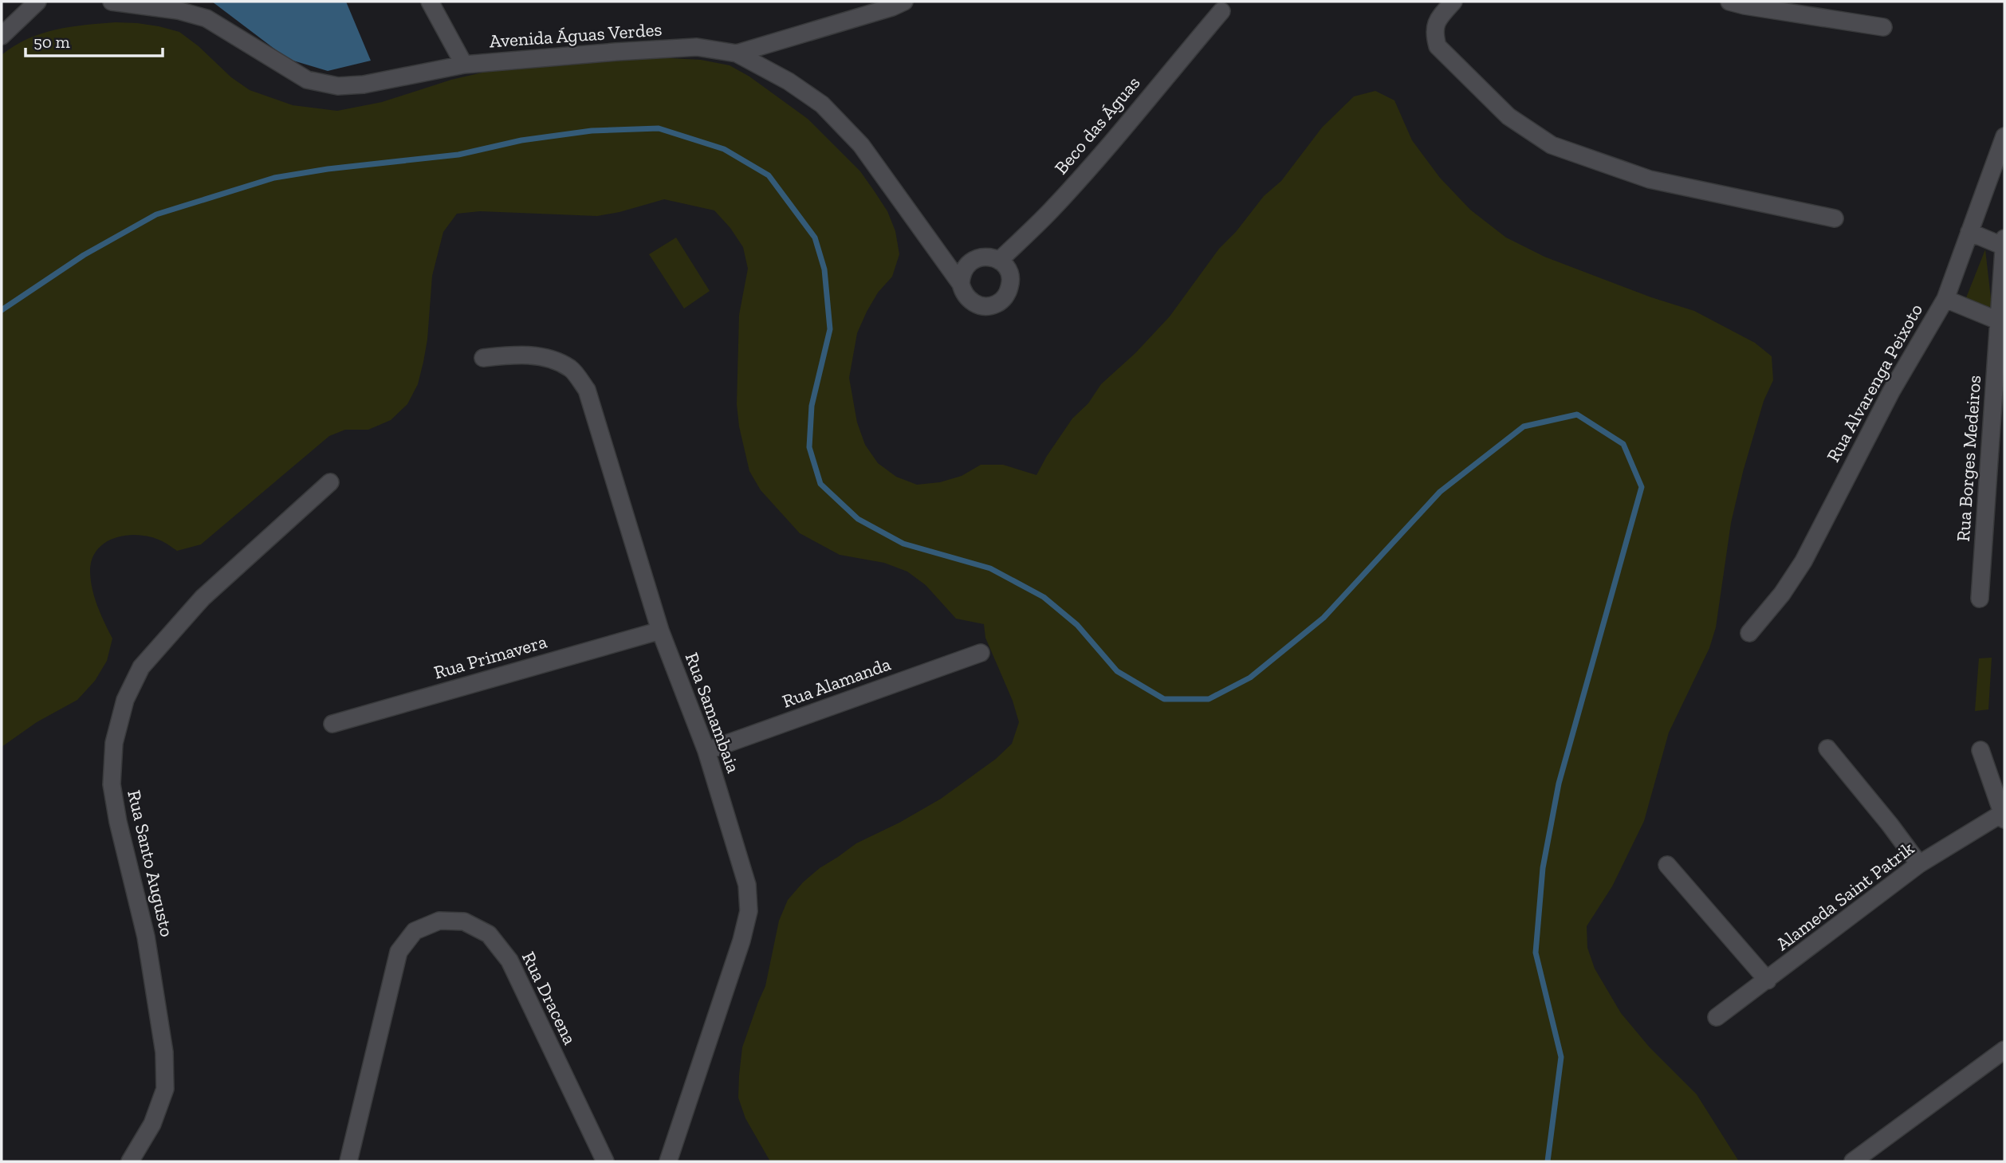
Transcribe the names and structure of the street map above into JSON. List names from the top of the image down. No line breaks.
{"streets":{"street":["Avenida Águas Verdes","Beco das Águas","Rua Alvarenga Peixoto","Rua Borges Medeiros","Rua Primavera","Rua Alamanda","Rua Samambaia","Rua Santo Augusto","Alameda Saint Patrik","Rua Dracena"]},"crossings":[["Avenida Águas Verdes","Beco das Águas"],["Rua Primavera","Rua Samambaia"],["Rua Alamanda","Rua Samambaia"]],"scale_bar":"50 m"}
